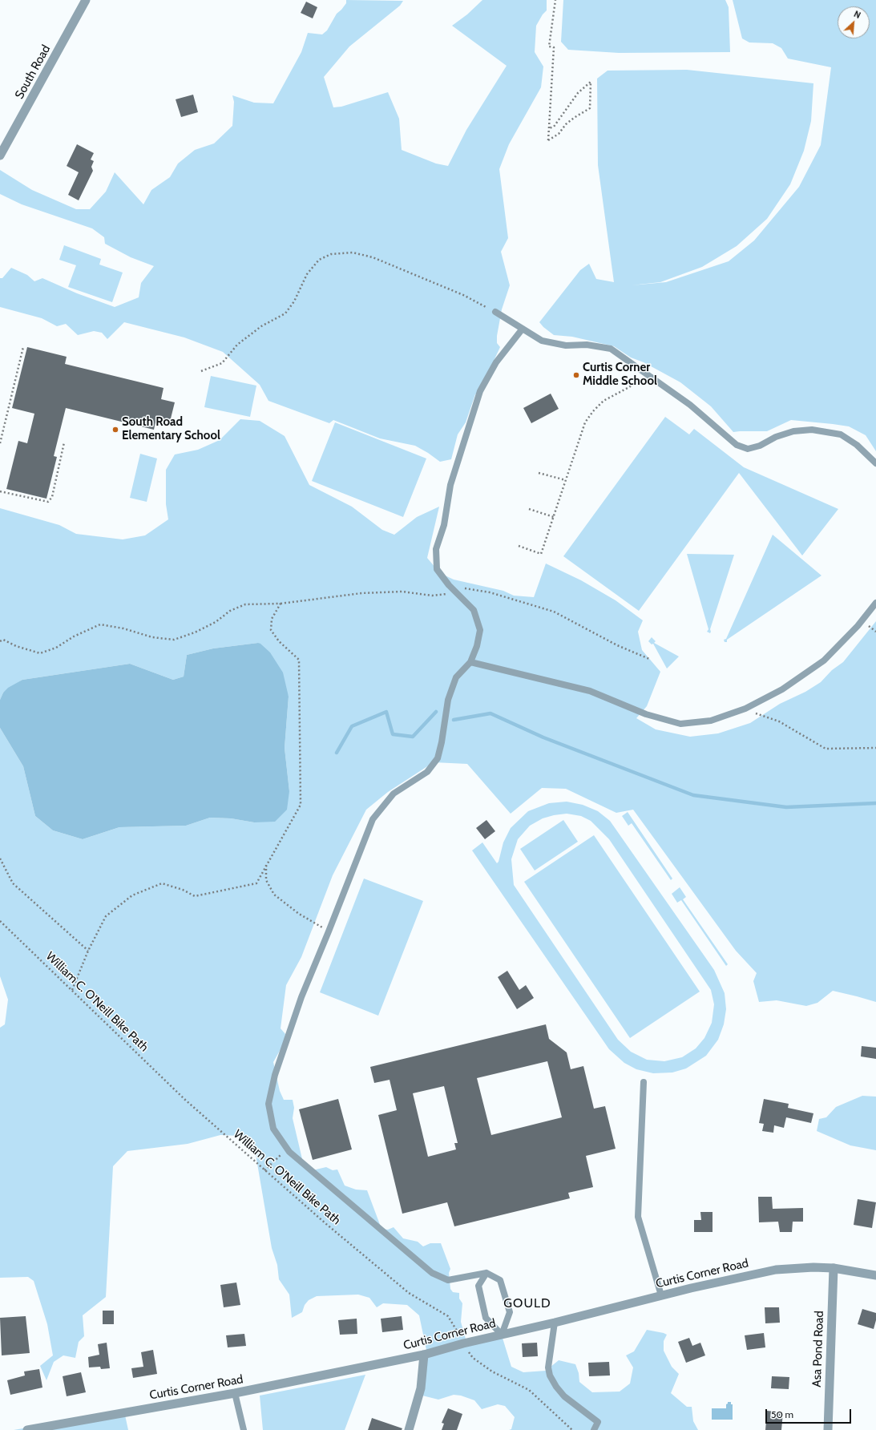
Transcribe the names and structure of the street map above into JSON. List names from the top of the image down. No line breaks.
{"streets":{"street":["South Road","Curtis Corner Road","Asa Pond Road"],"path":["William C. O'Neill Bike Path"]},"crossings":[["William C. O'Neill Bike Path","Curtis Corner Road"],["Curtis Corner Road","Asa Pond Road"]],"districts":["GOULD"],"places":["Curtis Corner Middle School","South Road Elementary School"],"scale_bar":"50 m","north":"top right"}
